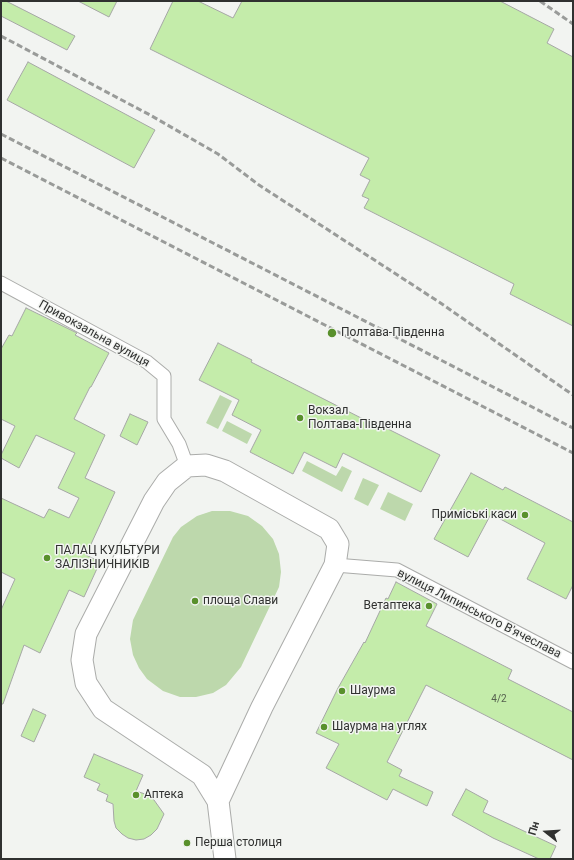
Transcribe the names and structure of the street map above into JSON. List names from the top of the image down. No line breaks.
{"streets":{"street":["Привокзальна вулиця","вулиця Липинського В'ячеслава"]},"places":["Полтава-Південна","Вокзал Полтава-Південна","Приміські каси","ПАЛАЦ КУЛЬТУРИ ЗАЛIЗНИЧНИКIВ","площа Слави","Ветаптека","Шаурма","Шаурма на углях","Аптека","Перша столиця"],"house_numbers":["4/2"],"north":"left"}
